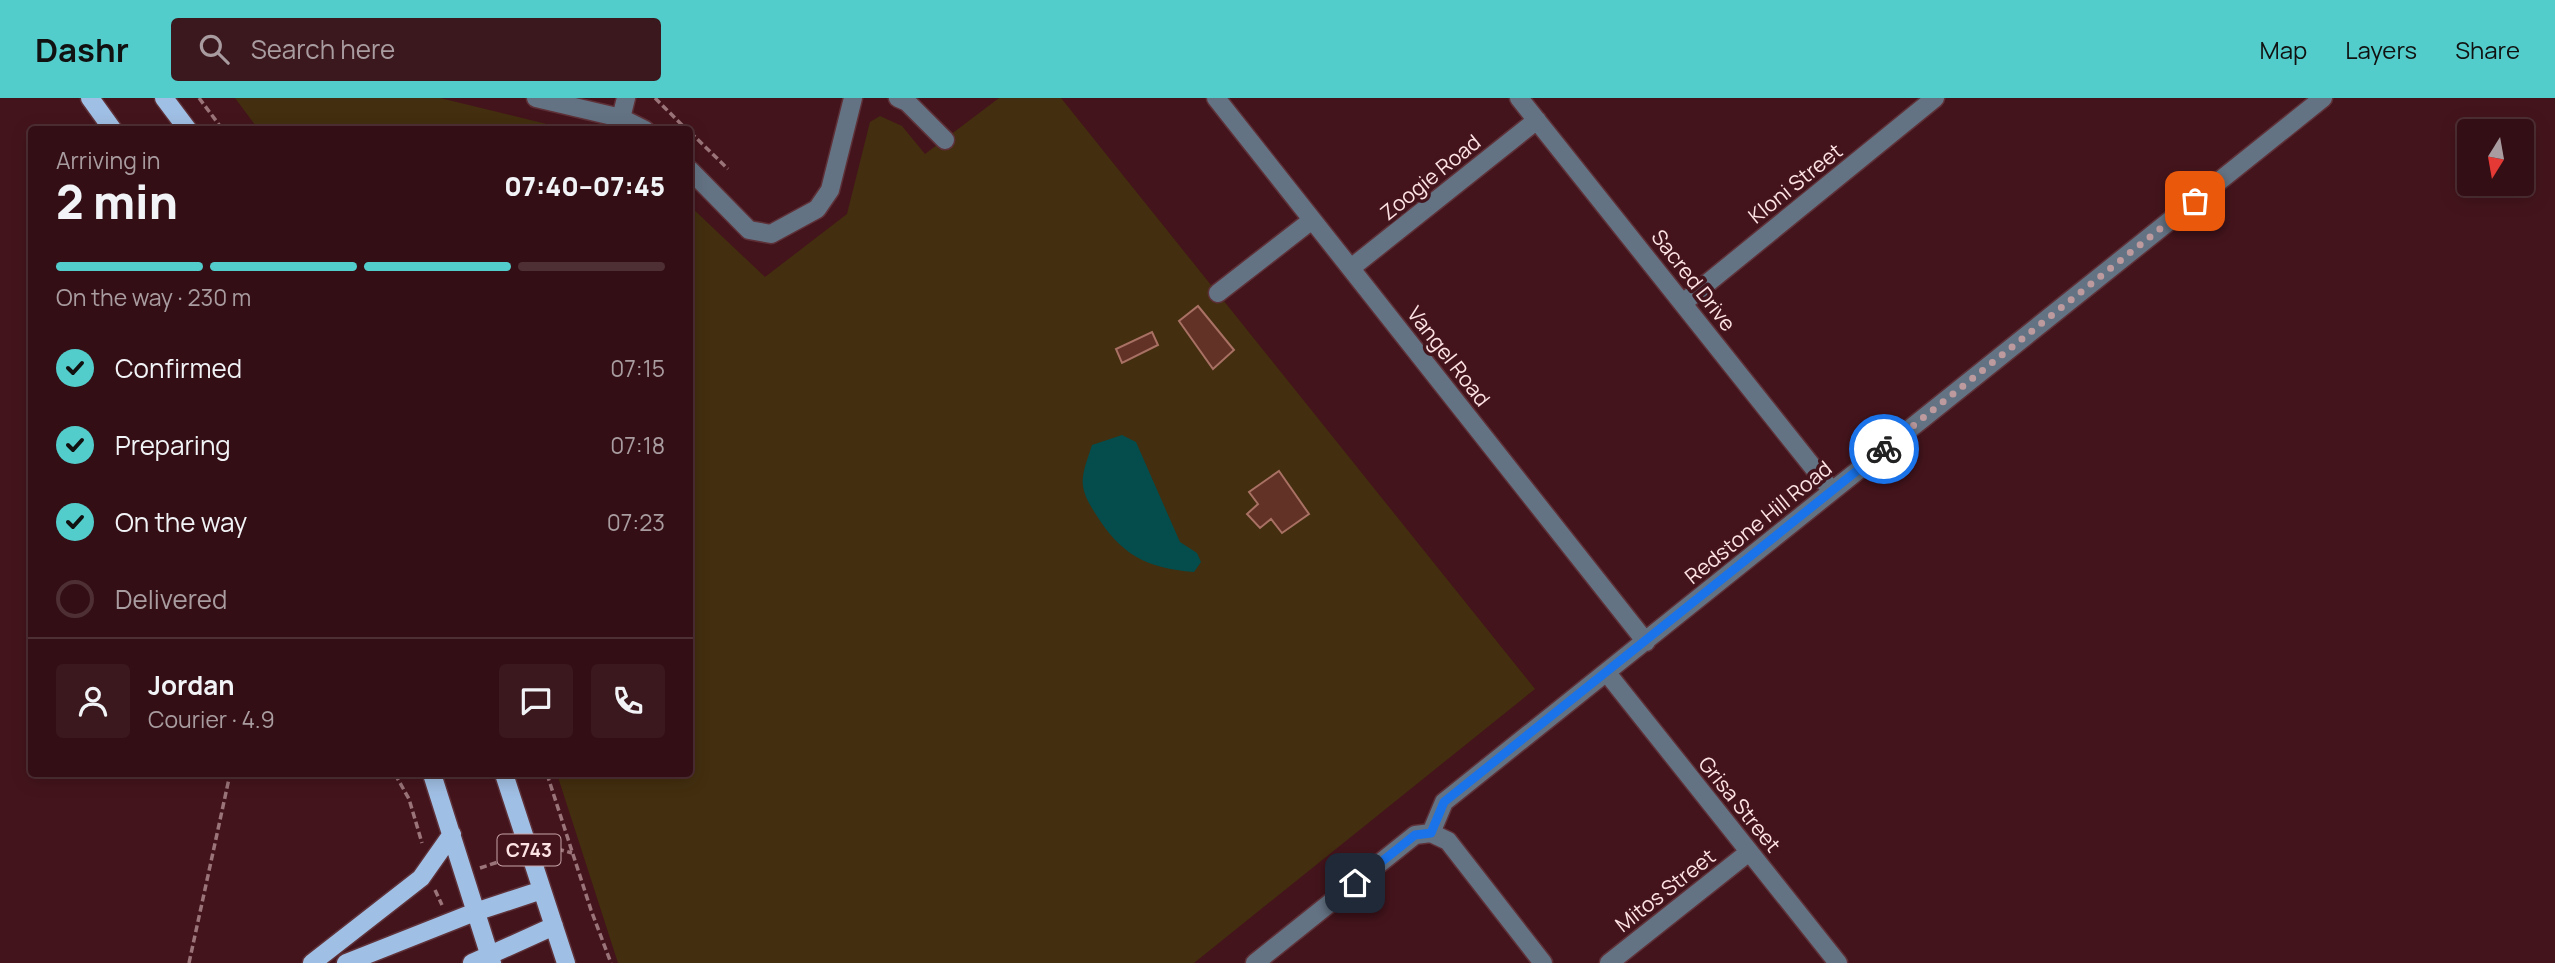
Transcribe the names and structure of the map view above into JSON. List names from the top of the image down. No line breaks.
{"streets":{"main road":["C743"],"street":["Zoogie Road","Kloni Street","Sacred Drive","Vangel Road","Redstone Hill Road","Grisa Street","Mitos Street"]},"crossings":[["Zoogie Road","Sacred Drive"],["Zoogie Road","Vangel Road"],["Kloni Street","Sacred Drive"],["Sacred Drive","Redstone Hill Road"],["Vangel Road","Redstone Hill Road"],["Redstone Hill Road","Grisa Street"],["Grisa Street","Mitos Street"]],"north":"bottom","page":{"header":"Dashr","search":"Search here","nav":["Map","Layers","Share"],"heading":["2 min","Arriving in","07:40–07:45"],"panel":["Jordan","Courier · 4.9"],"bar":"On the way · 230 m","list":[["Confirmed","07:15"],["Preparing","07:18"],["On the way","07:23"],"Delivered"]}}
